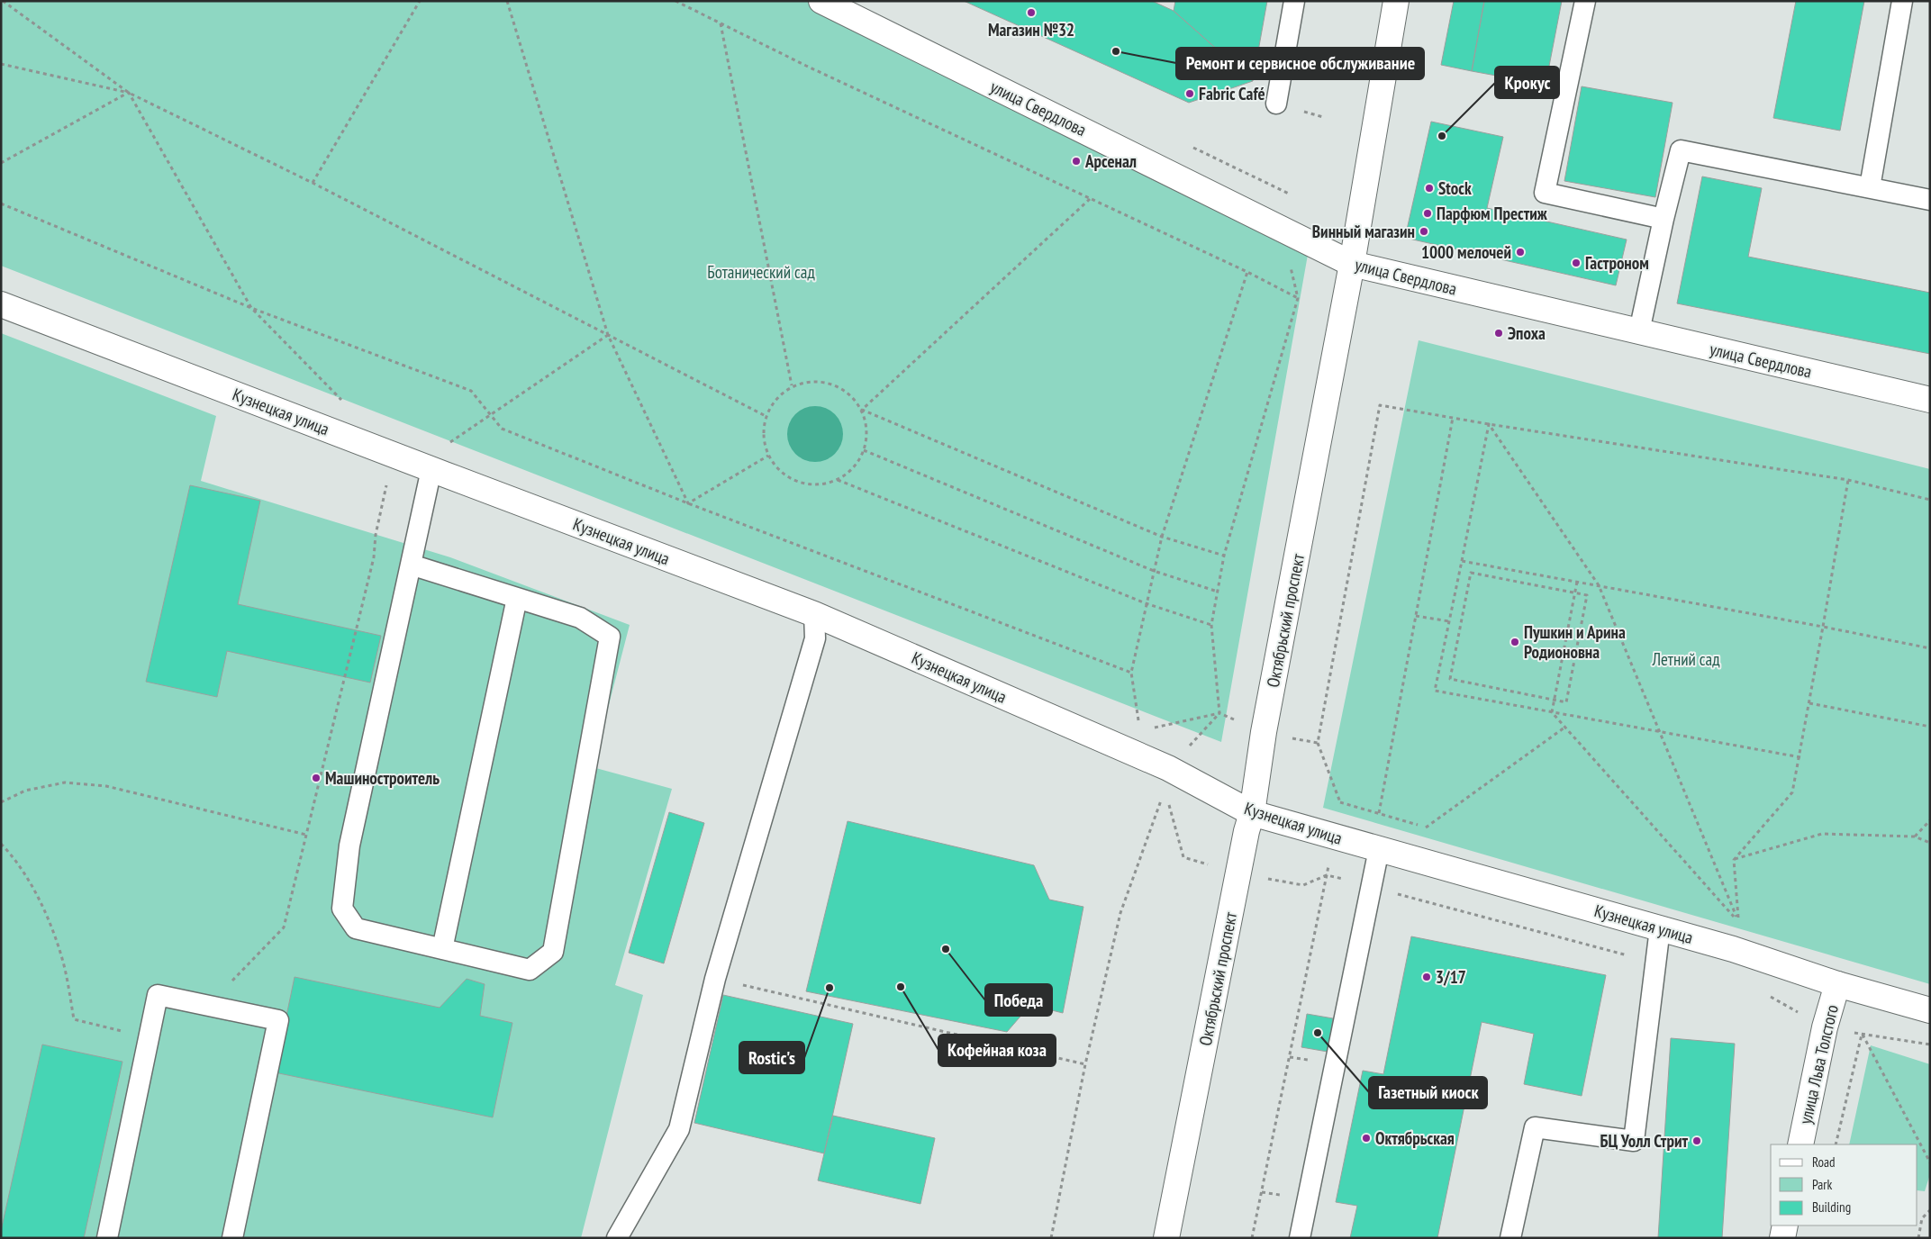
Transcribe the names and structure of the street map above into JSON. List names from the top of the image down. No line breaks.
{"streets":{"street":["улица Свердлова","Кузнецкая улица","Октябрьский проспект","улица Льва Толстого"]},"crossings":[["улица Свердлова","Октябрьский проспект"],["Кузнецкая улица","Октябрьский проспект"],["Кузнецкая улица","улица Льва Толстого"]],"parks":["Ботанический сад","Летний сад"],"places":["Магазин №32","Ремонт и сервисное обслуживание","Fabric Café","Крокус","Арсенал","Stock","Парфюм Престиж","Винный магазин","1000 мелочей","Гастроном","Эпоха","Пушкин и Арина Родионовна","Машиностроитель","Победа","3/17","Кофейная коза","Rostic's","Газетный киоск","Октябрьская","БЦ Уолл Стрит"],"legend":["Road","Park","Building"]}
